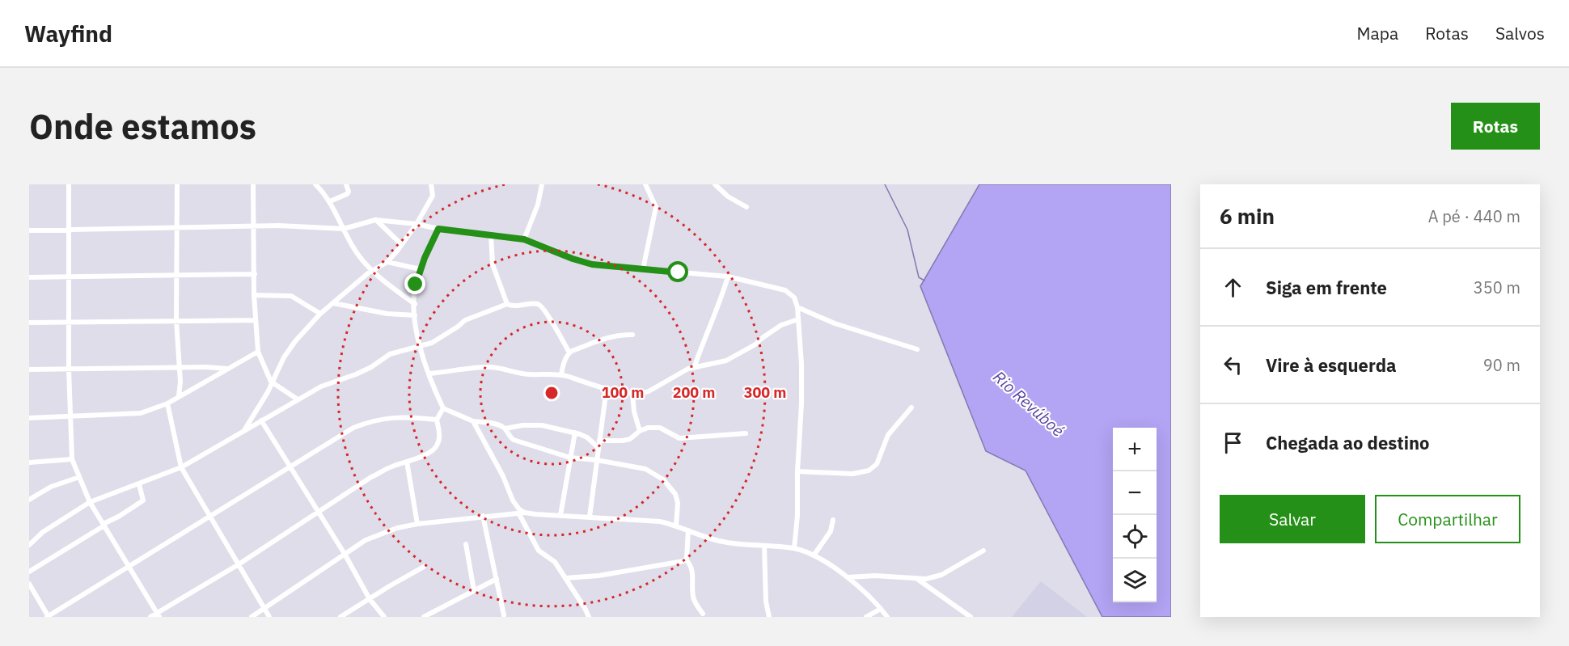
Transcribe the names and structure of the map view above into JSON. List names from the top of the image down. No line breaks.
{"water":["Rio Revúboé"],"page":{"header":"Wayfind","nav":["Mapa","Rotas","Salvos"],"buttons":["Rotas",["Salvar","Compartilhar"]],"title":"Onde estamos","heading":["6 min","A pé · 440 m"],"list":[["Siga em frente","350 m"],["Vire à esquerda","90 m"],"Chegada ao destino"],"map_buttons":["+","−"]},"rings":["100 m","200 m","300 m"]}
